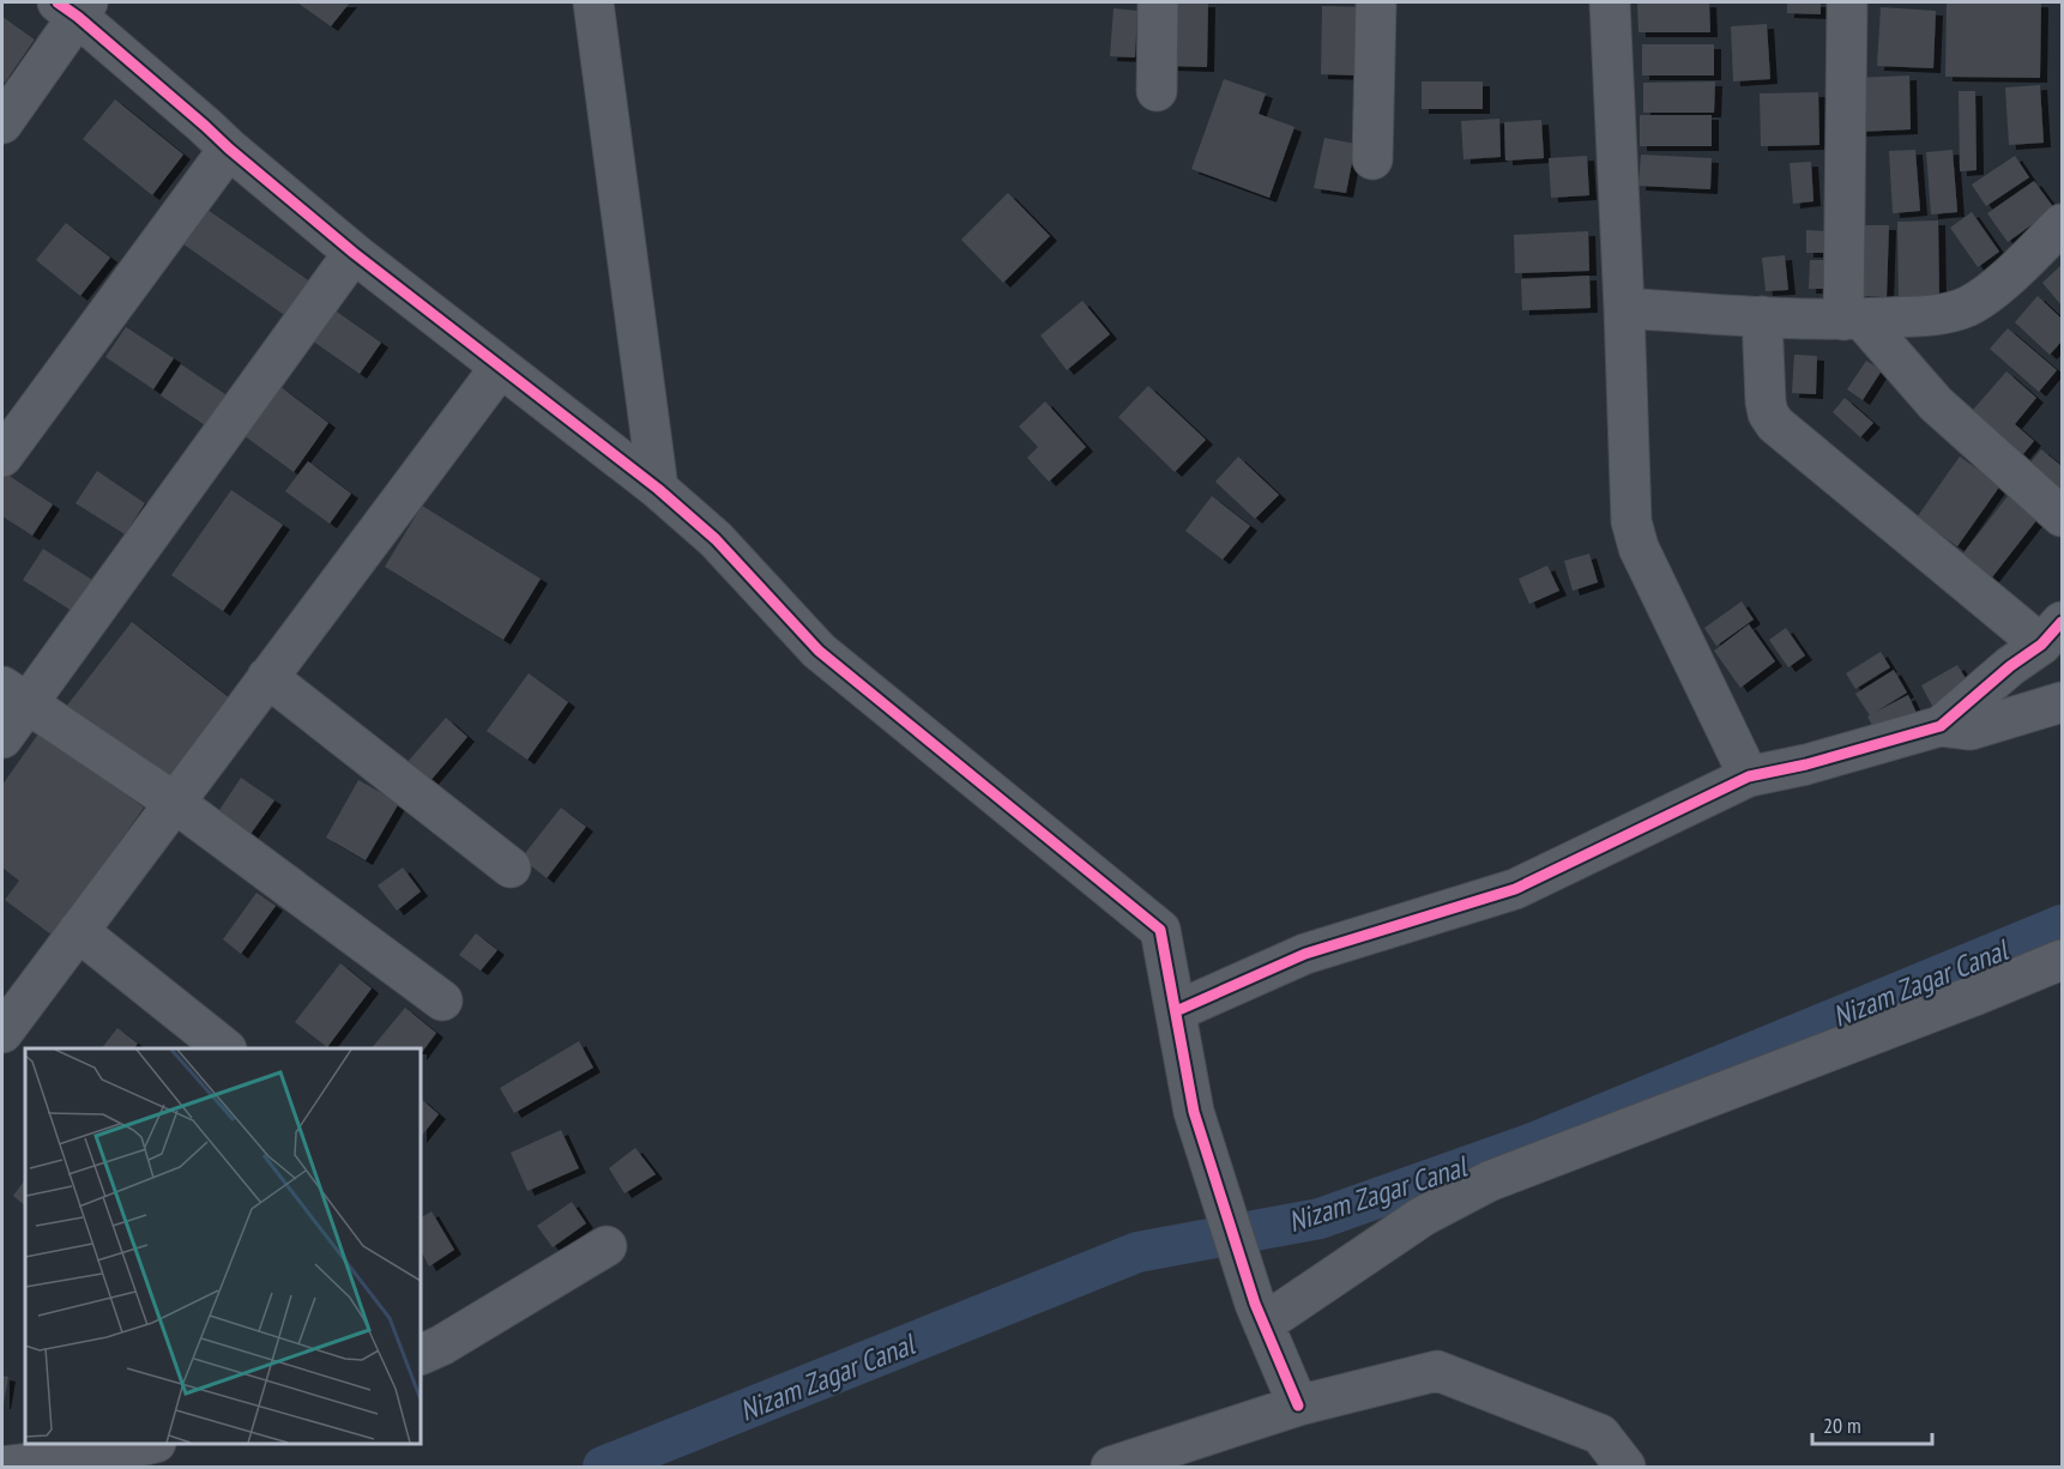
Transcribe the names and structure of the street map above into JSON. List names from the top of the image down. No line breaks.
{"water":["Nizam Zagar Canal"],"scale_bar":"20 m"}
